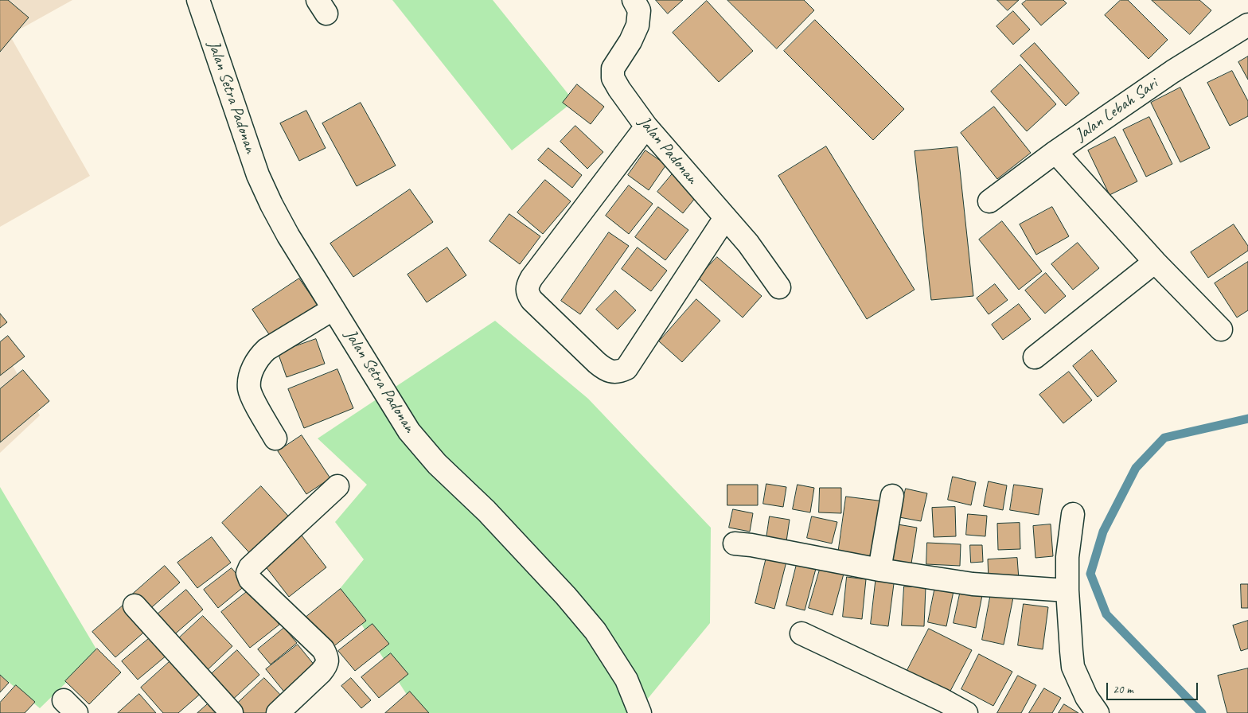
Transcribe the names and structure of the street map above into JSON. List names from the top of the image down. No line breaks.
{"streets":{"street":["Jalan Setra Padonan","Jalan Lebah Sari","Jalan Padonan"]},"scale_bar":"20 m"}
